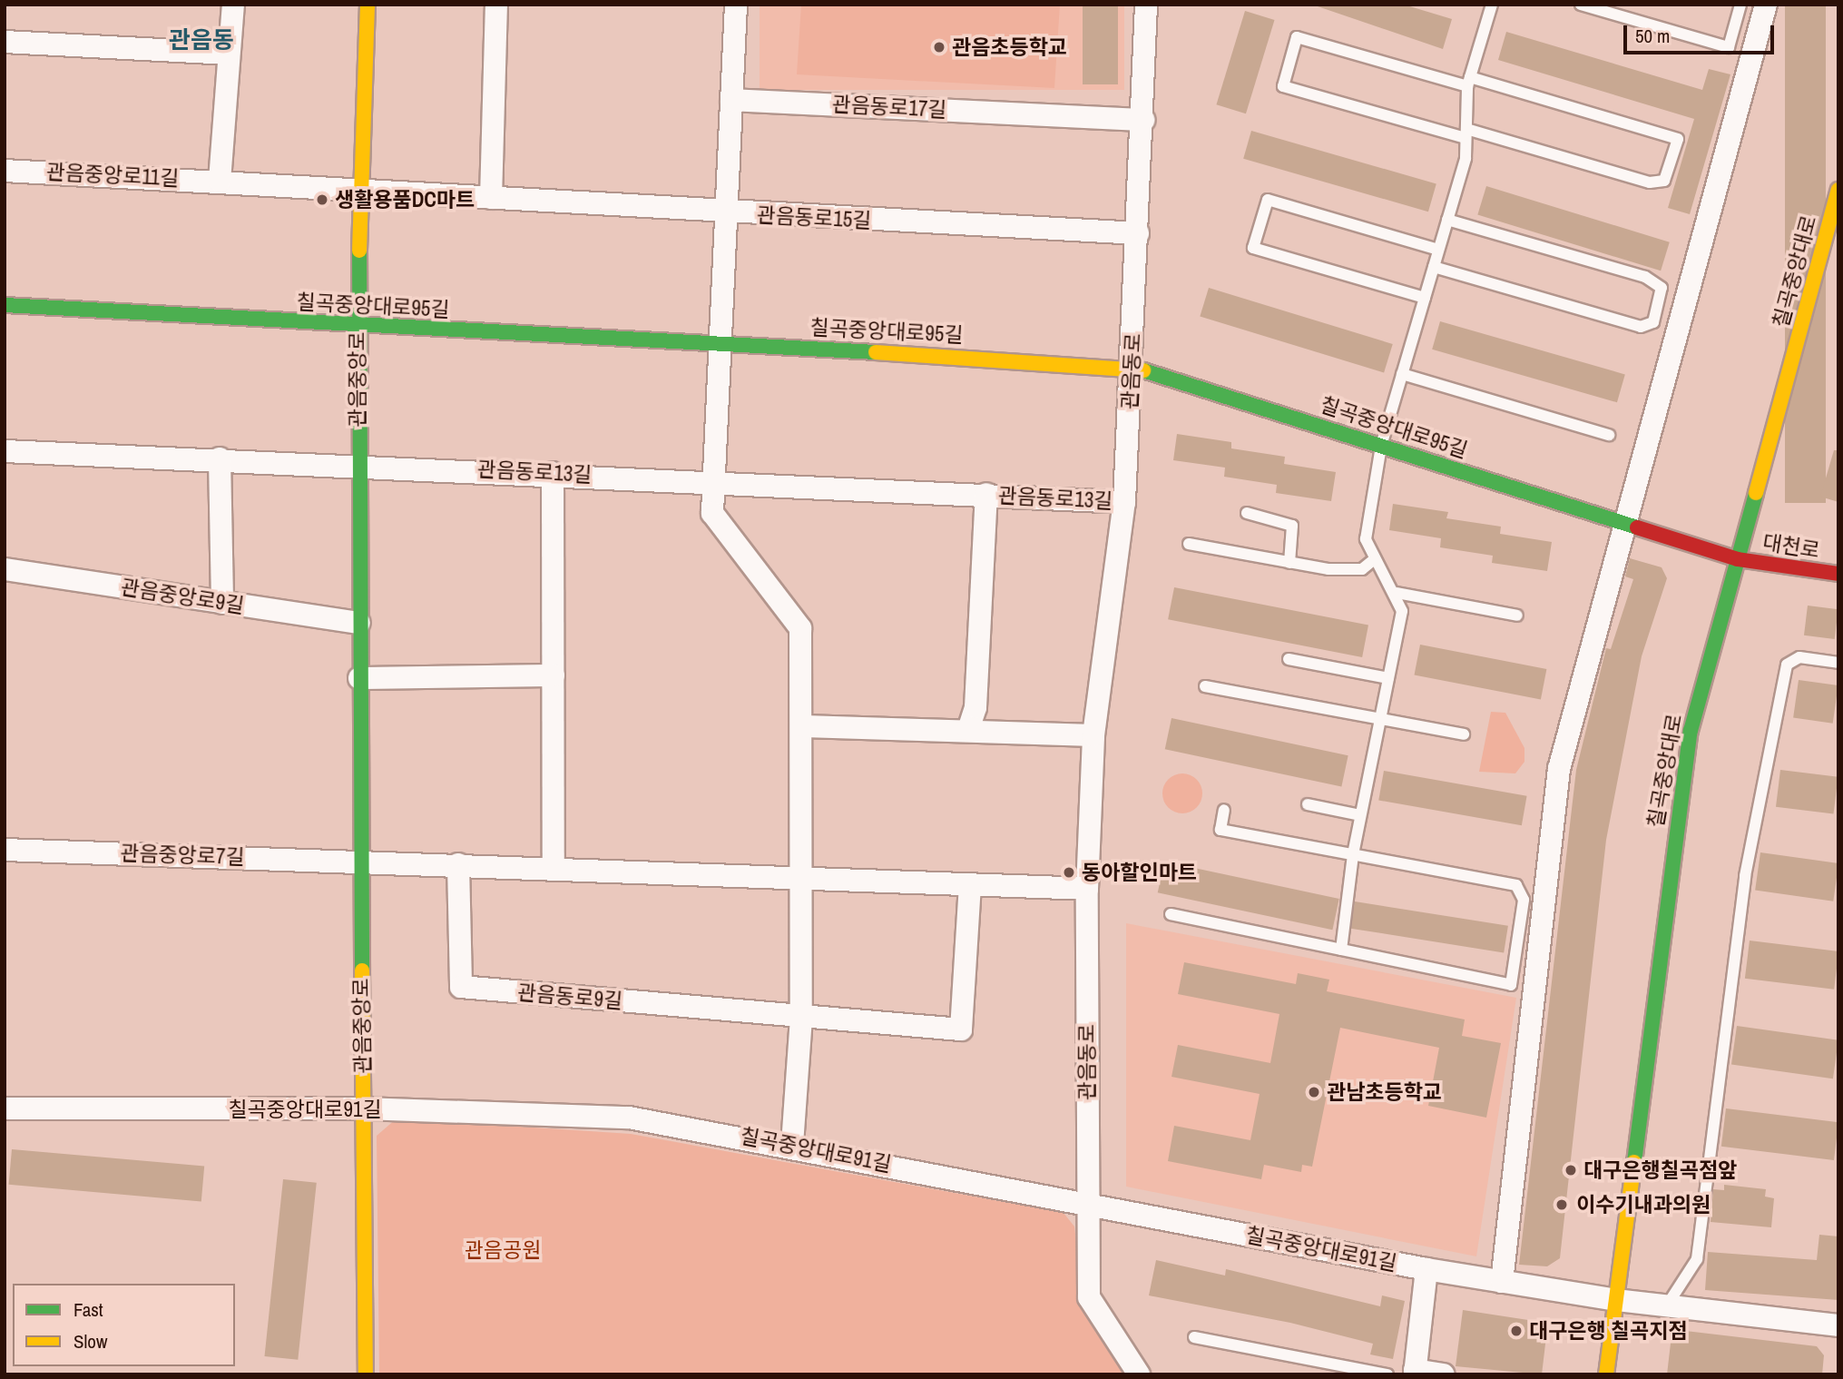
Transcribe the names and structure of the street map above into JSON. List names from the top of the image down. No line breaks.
{"streets":{"main road":["칠곡중앙대로","칠곡중앙대로95길","관음중앙로","대천로"],"street":["관음동로17길","관음중앙로11길","관음동로15길","관음동로","관음동로13길","관음중앙로9길","관음중앙로7길","관음동로9길","칠곡중앙대로91길"]},"crossings":[["관음동로17길","관음동로"],["관음중앙로11길","관음동로15길"],["관음중앙로11길","관음중앙로"],["관음동로15길","관음동로"],["관음동로15길","관음중앙로"],["칠곡중앙대로","칠곡중앙대로95길"],["칠곡중앙대로","대천로"],["칠곡중앙대로","칠곡중앙대로91길"],["칠곡중앙대로95길","관음동로"],["칠곡중앙대로95길","관음중앙로"],["칠곡중앙대로95길","대천로"],["관음동로","관음동로13길"],["관음동로","칠곡중앙대로91길"],["관음중앙로","관음동로13길"],["관음중앙로","관음중앙로9길"],["관음중앙로","관음중앙로7길"],["관음중앙로","칠곡중앙대로91길"]],"districts":["관음동"],"parks":["관음공원"],"places":["관음초등학교","생활용품DC마트","동아할인마트","관남초등학교","대구은행칠곡점앞","이수기내과의원","대구은행 칠곡지점"],"legend":["Fast","Slow"],"scale_bar":"50 m"}
